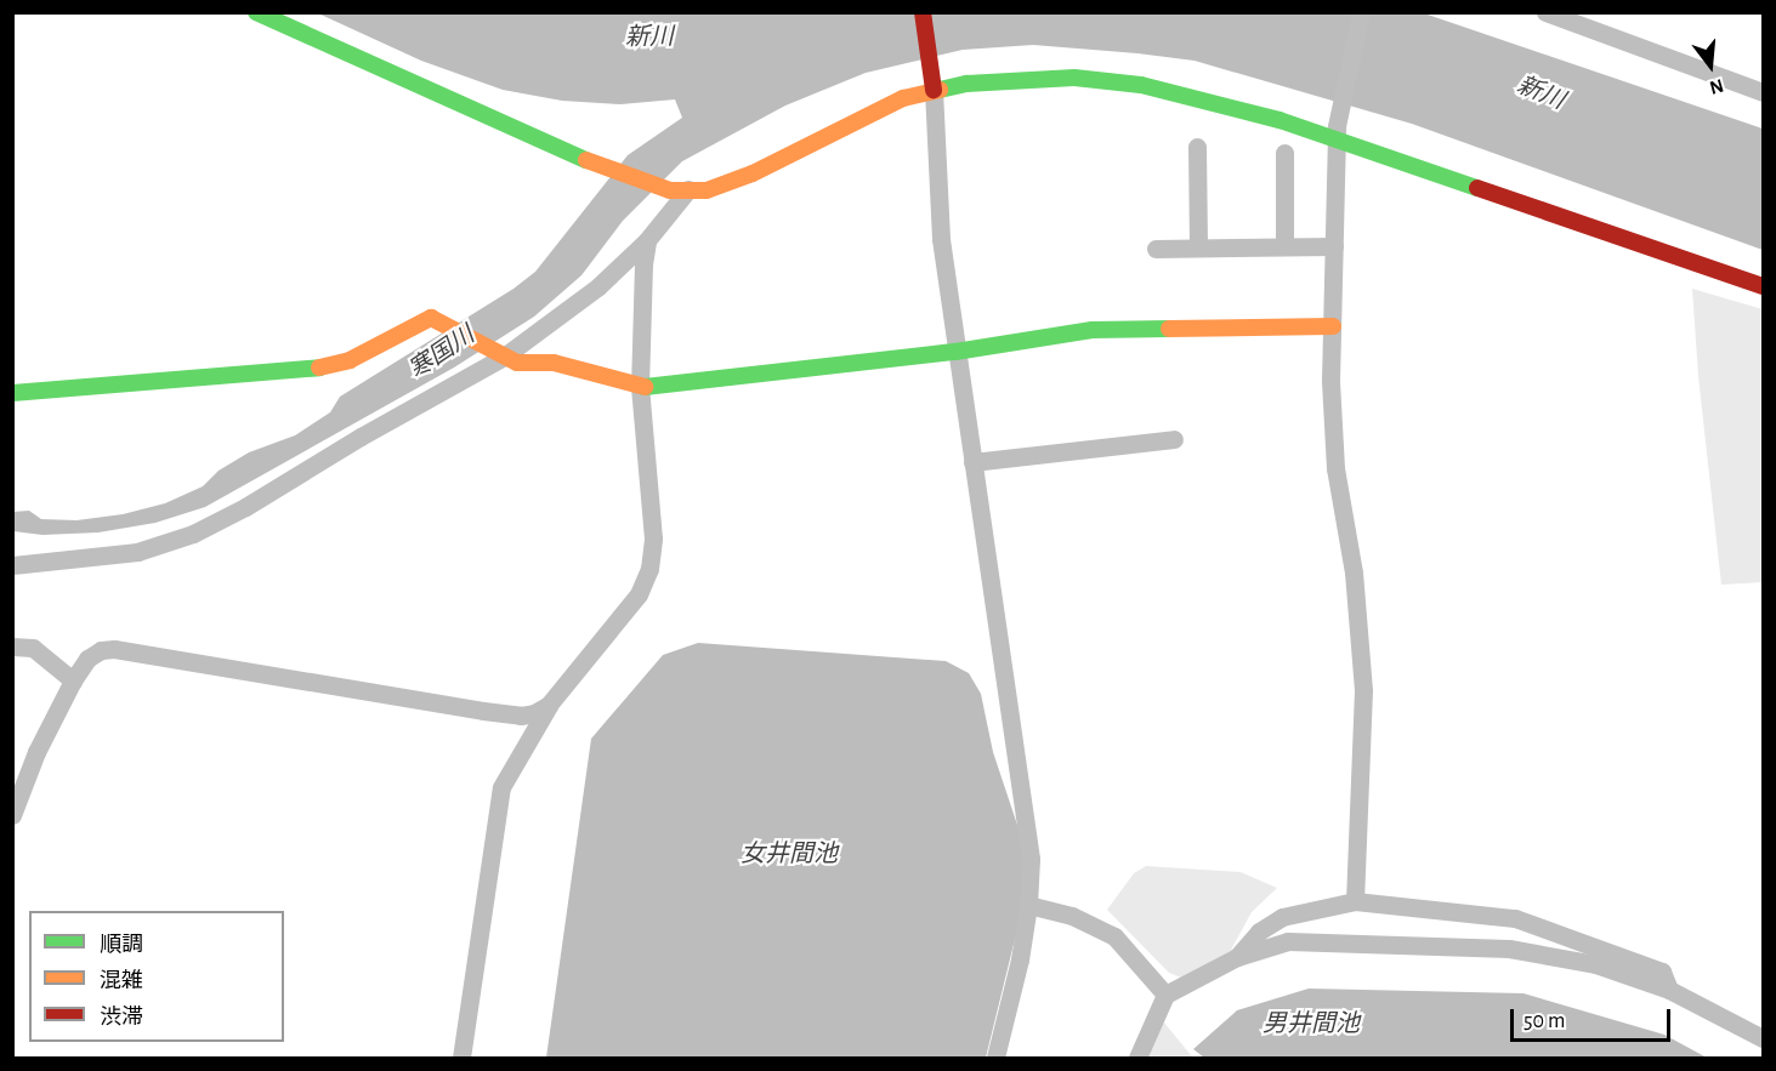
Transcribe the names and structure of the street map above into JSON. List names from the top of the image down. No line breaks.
{"water":["新川","寒国川","女井間池","男井間池"],"legend":["順調","混雑","渋滞"],"scale_bar":"50 m","north":"bottom"}
